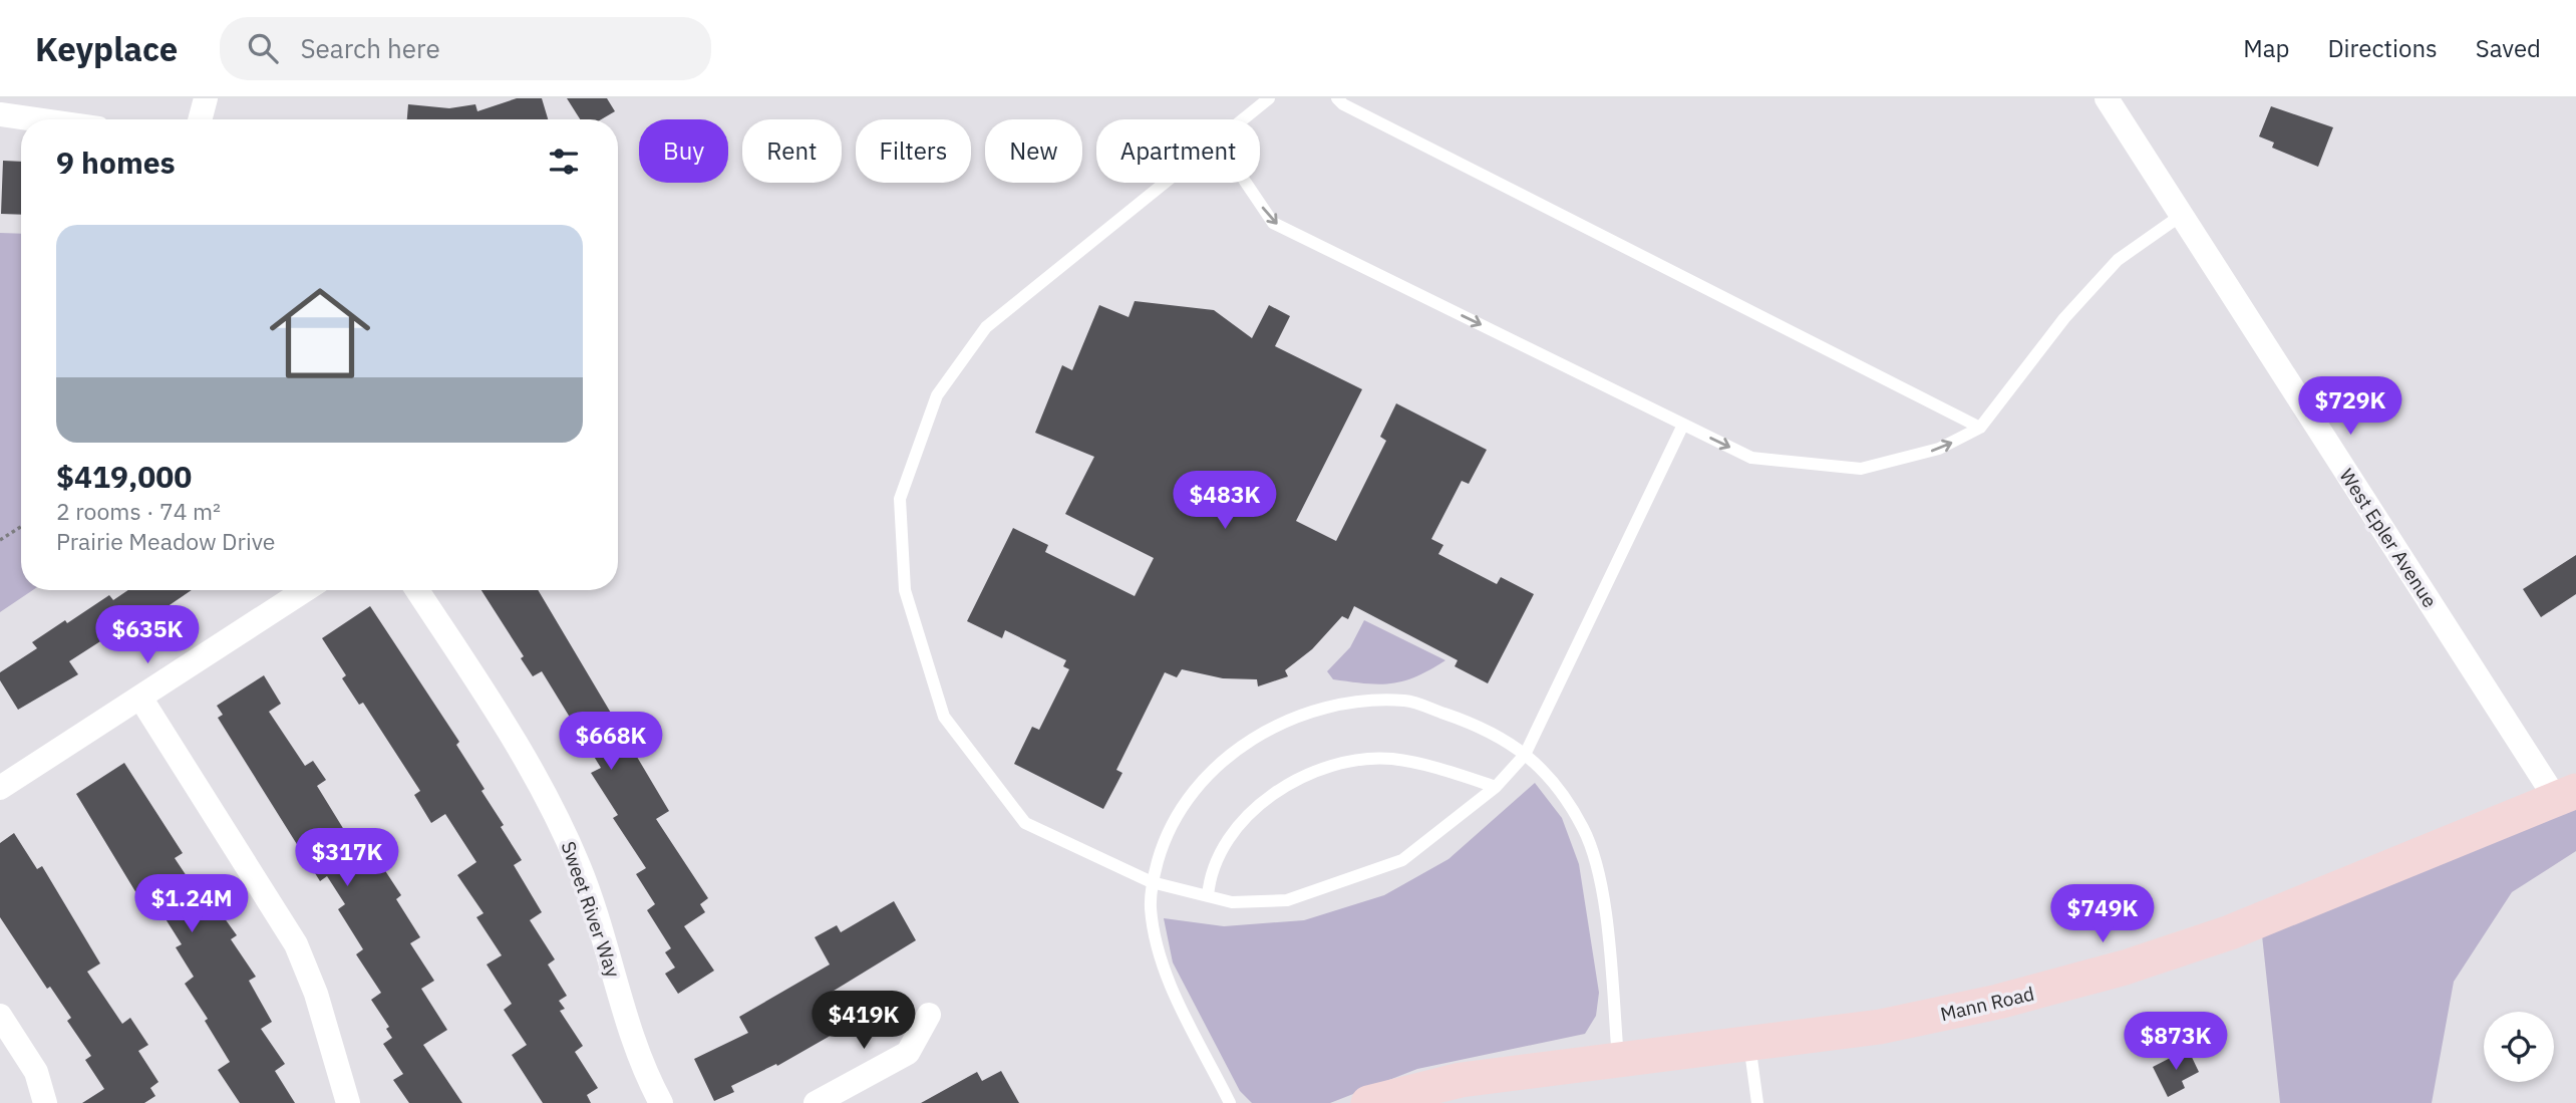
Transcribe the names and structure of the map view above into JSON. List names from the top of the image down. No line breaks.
{"streets":{"main road":["Mann Road"],"street":["West Epler Avenue","Sweet River Way"]},"crossings":[["West Epler Avenue","Mann Road"]],"page":{"header":"Keyplace","search":"Search here","nav":["Map","Directions","Saved"],"chip":["Buy","Rent","Filters","New","Apartment"],"heading":"9 homes","list":[{"name":"$419,000","note":"2 rooms · 74 m² · Prairie Meadow Drive"}],"price":["$729K","$483K","$635K","$668K","$317K","$1.24M","$749K","$419K","$873K"]}}
